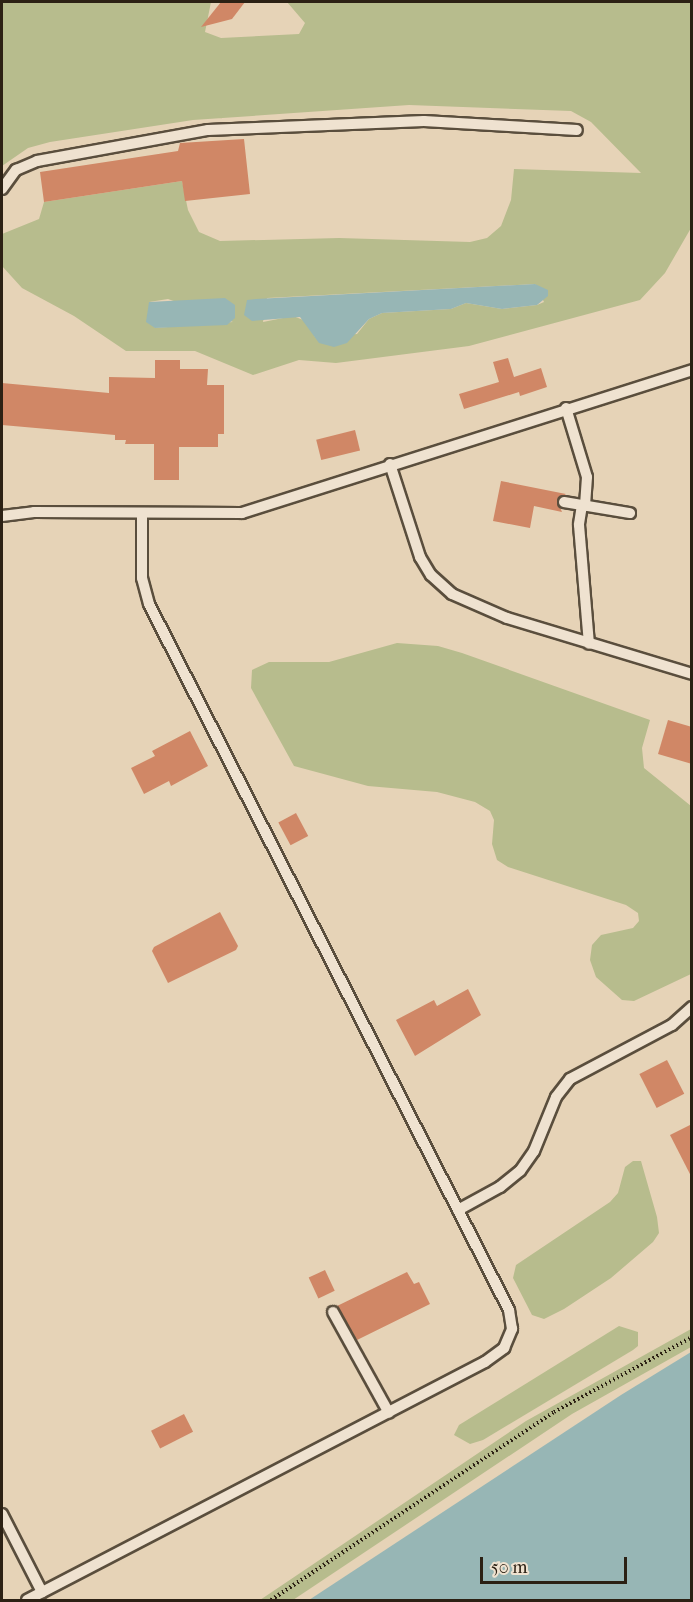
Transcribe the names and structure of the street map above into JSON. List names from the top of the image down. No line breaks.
{"scale_bar":"50 m"}
